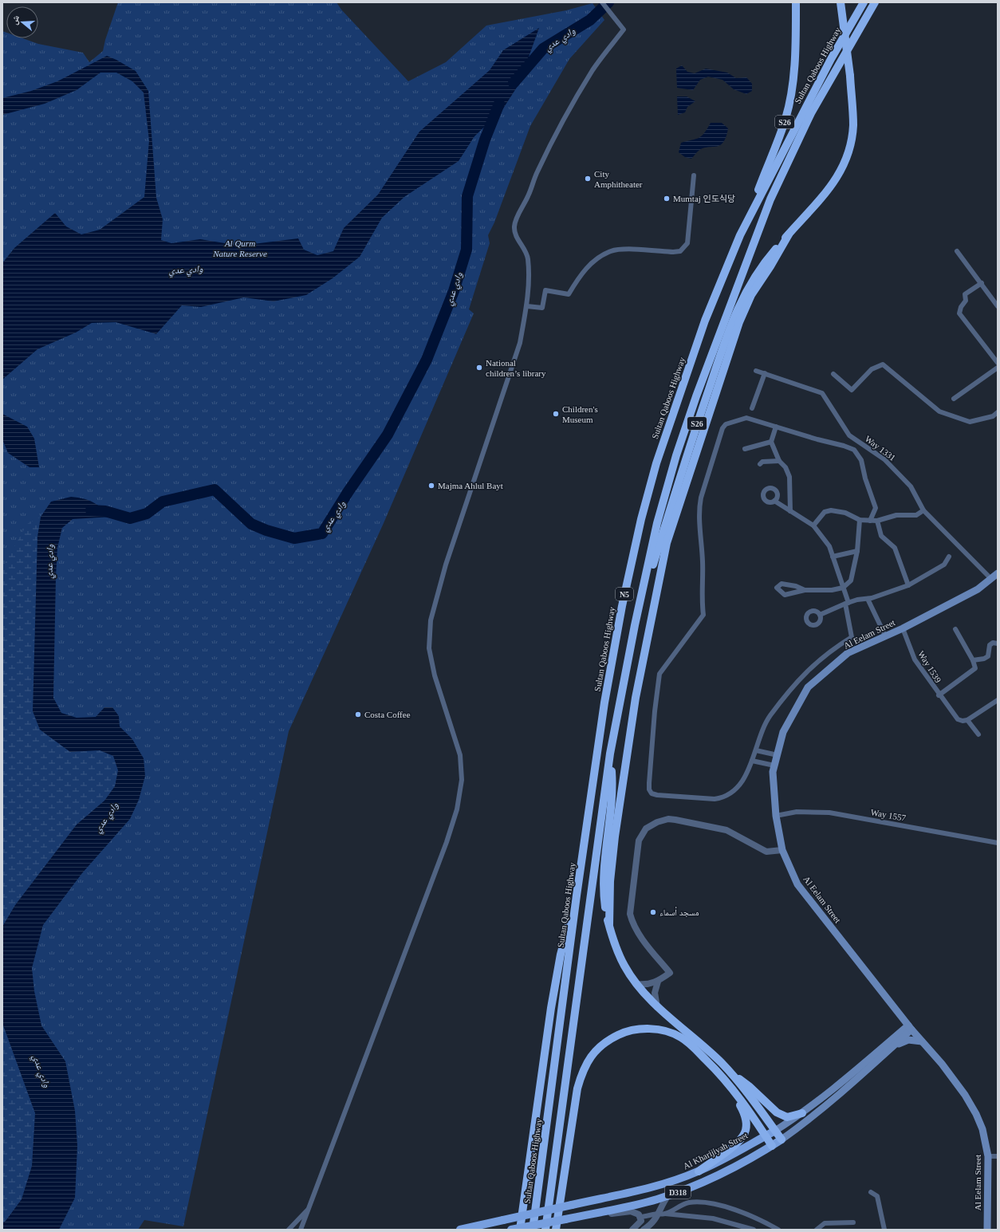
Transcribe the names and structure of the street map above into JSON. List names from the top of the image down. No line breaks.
{"streets":{"highway":["Sultan Qaboos Highway","S26","N5"],"main road":["Al Eelam Street","Al Kharijiyah Street","D318"],"street":["Way 1331","Way 1539","Way 1557"]},"crossings":[["Sultan Qaboos Highway","S26"],["Way 1331","Al Eelam Street"],["Al Eelam Street","Way 1539"],["Al Eelam Street","Way 1557"],["Al Eelam Street","Al Kharijiyah Street"]],"water":["وادي عدي"],"parks":["Al Qurm Nature Reserve"],"places":["City Amphitheater","Mumtaj 인도식당","National children’s library","Children's Museum","Majma Ahlul Bayt","Costa Coffee","مسجد أسماء"],"north":"left"}
